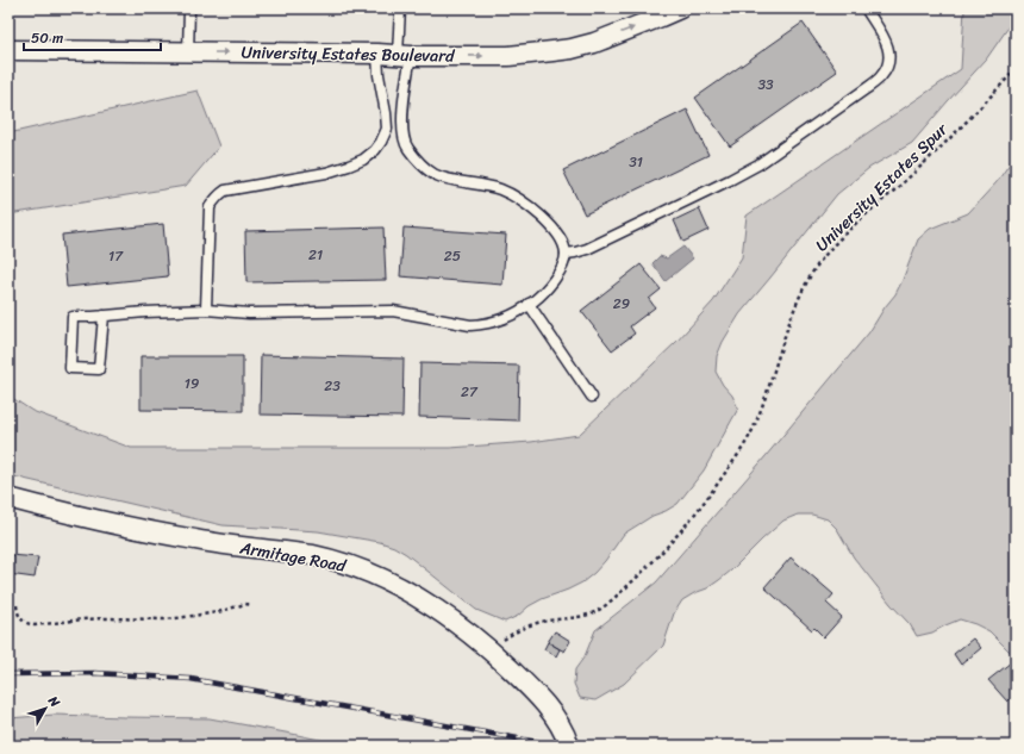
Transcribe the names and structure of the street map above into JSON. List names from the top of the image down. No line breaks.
{"streets":{"street":["University Estates Boulevard","Armitage Road"],"path":["University Estates Spur"]},"crossings":[["University Estates Spur","Armitage Road"]],"one_way":["University Estates Boulevard"],"house_numbers":["33","31","21","17","25","29","19","23","27"],"scale_bar":"50 m","north":"top right"}
